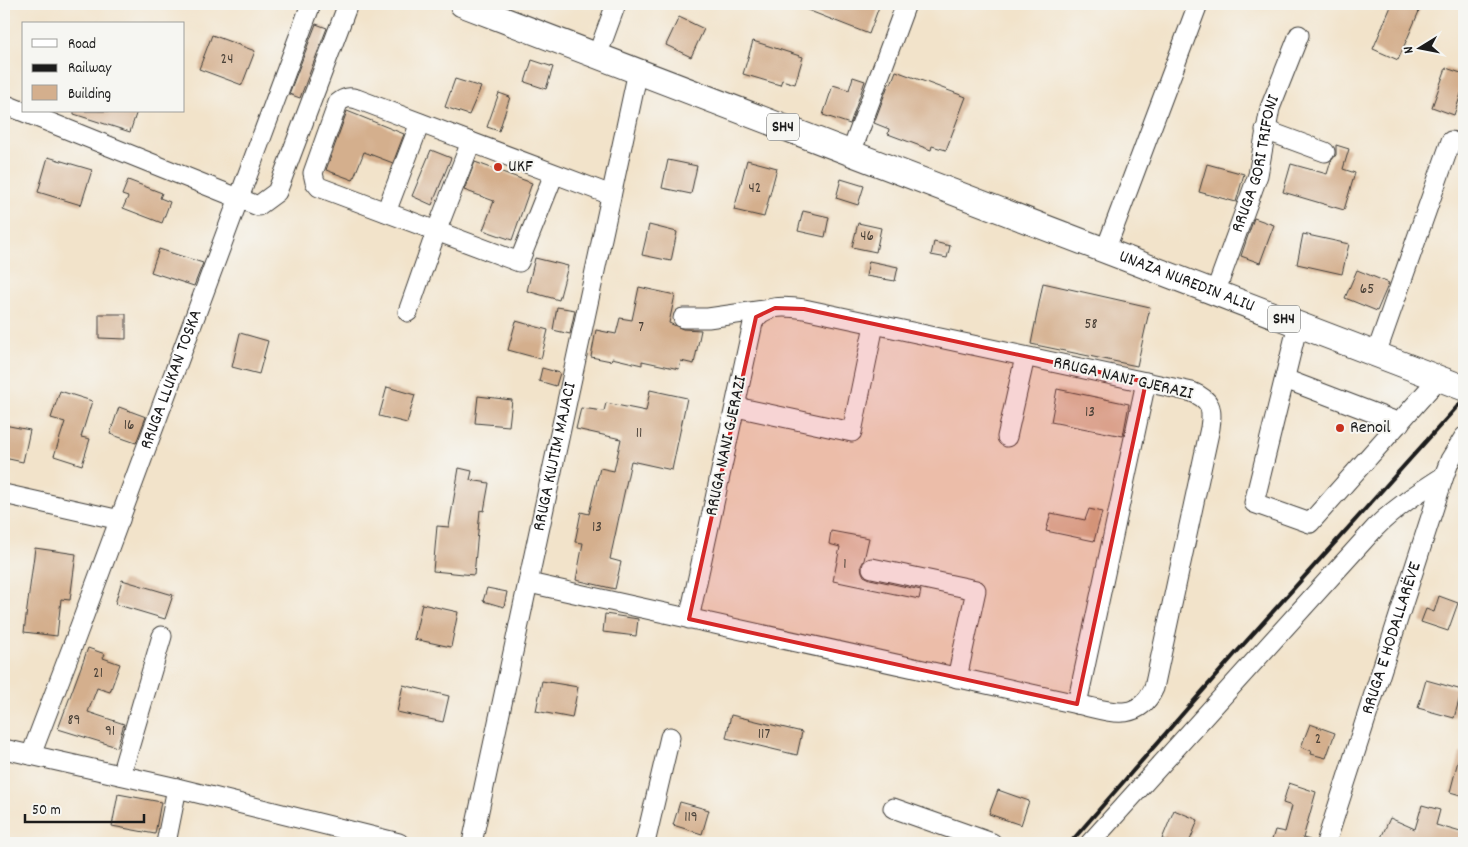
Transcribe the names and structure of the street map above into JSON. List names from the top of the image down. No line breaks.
{"streets":{"main road":["SH4","UNAZA NUREDIN ALIU"],"street":["RRUGA GORI TRIFONI","RRUGA LLUKAN TOSKA","RRUGA NANI GJERAZI","RRUGA KUJTIM MAJACI","RRUGA E HODALLARËVE"]},"crossings":[["SH4","UNAZA NUREDIN ALIU"],["SH4","RRUGA KUJTIM MAJACI"],["RRUGA GORI TRIFONI","UNAZA NUREDIN ALIU"],["RRUGA NANI GJERAZI","RRUGA KUJTIM MAJACI"]],"places":["UKF","Renoil"],"house_numbers":["24","42","46","65","58","7","13","16","11","13","1","21","89","91","117","2","119"],"legend":["Road","Railway","Building"],"scale_bar":"50 m","north":"left"}
